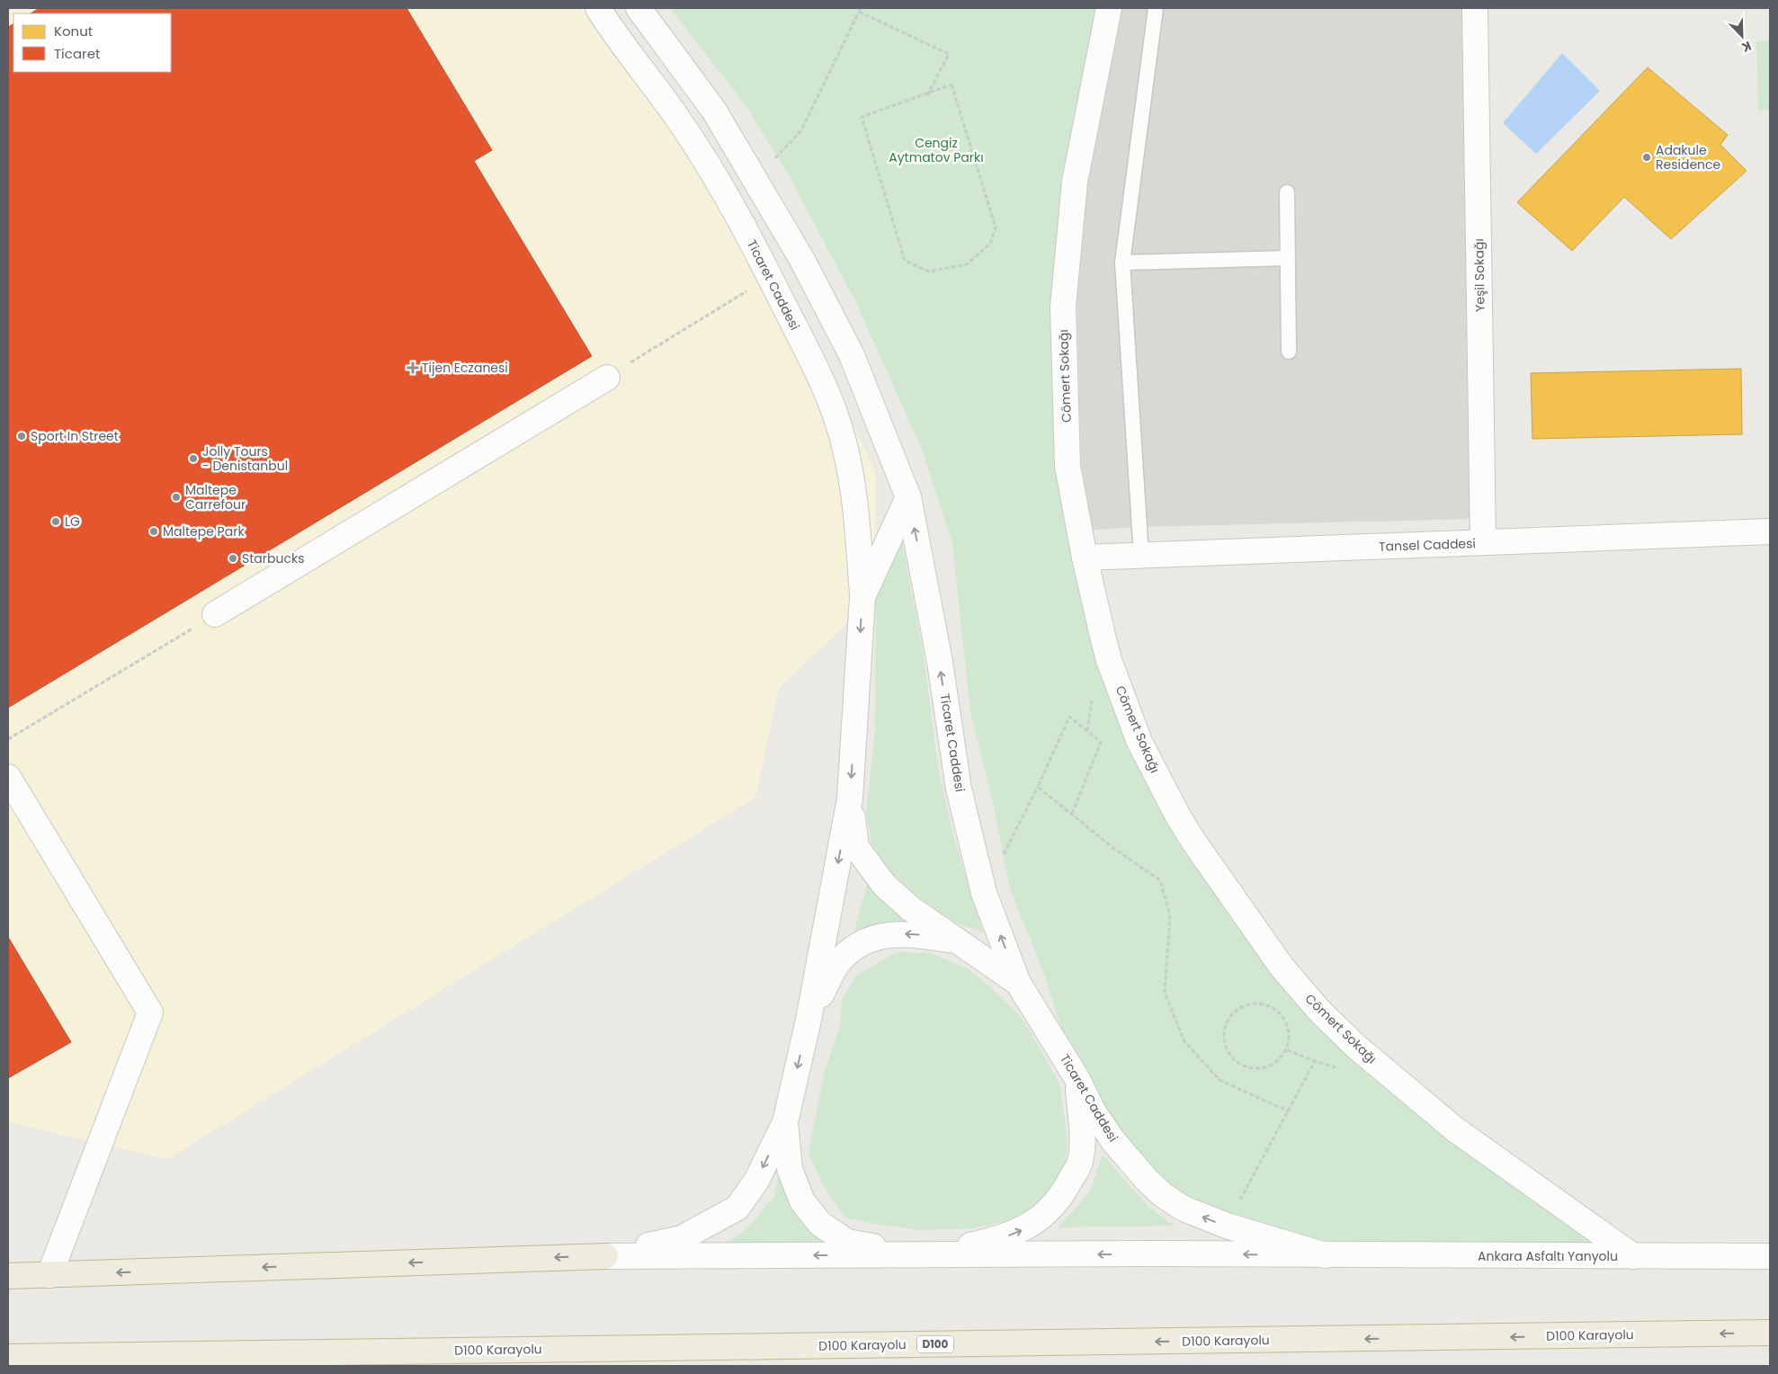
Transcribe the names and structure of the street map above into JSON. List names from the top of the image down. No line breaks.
{"streets":{"highway":["D100 Karayolu","D100"],"street":["Yeşil Sokağı","Ticaret Caddesi","Cömert Sokağı","Tansel Caddesi","Ankara Asfaltı Yanyolu"]},"crossings":[["Yeşil Sokağı","Tansel Caddesi"],["Ticaret Caddesi","Ankara Asfaltı Yanyolu"],["Cömert Sokağı","Tansel Caddesi"],["Cömert Sokağı","Ankara Asfaltı Yanyolu"]],"one_way":["Ankara Asfaltı Yanyolu"],"parks":["Cengiz Aytmatov Parkı"],"places":{"other":["Adakule Residence","Sport In Street","Jolly Tours - Denistanbul","Maltepe Carrefour","LG","Maltepe Park","Starbucks"],"health":["Tijen Eczanesi"]},"legend":["Konut","Ticaret"],"north":"bottom right"}
